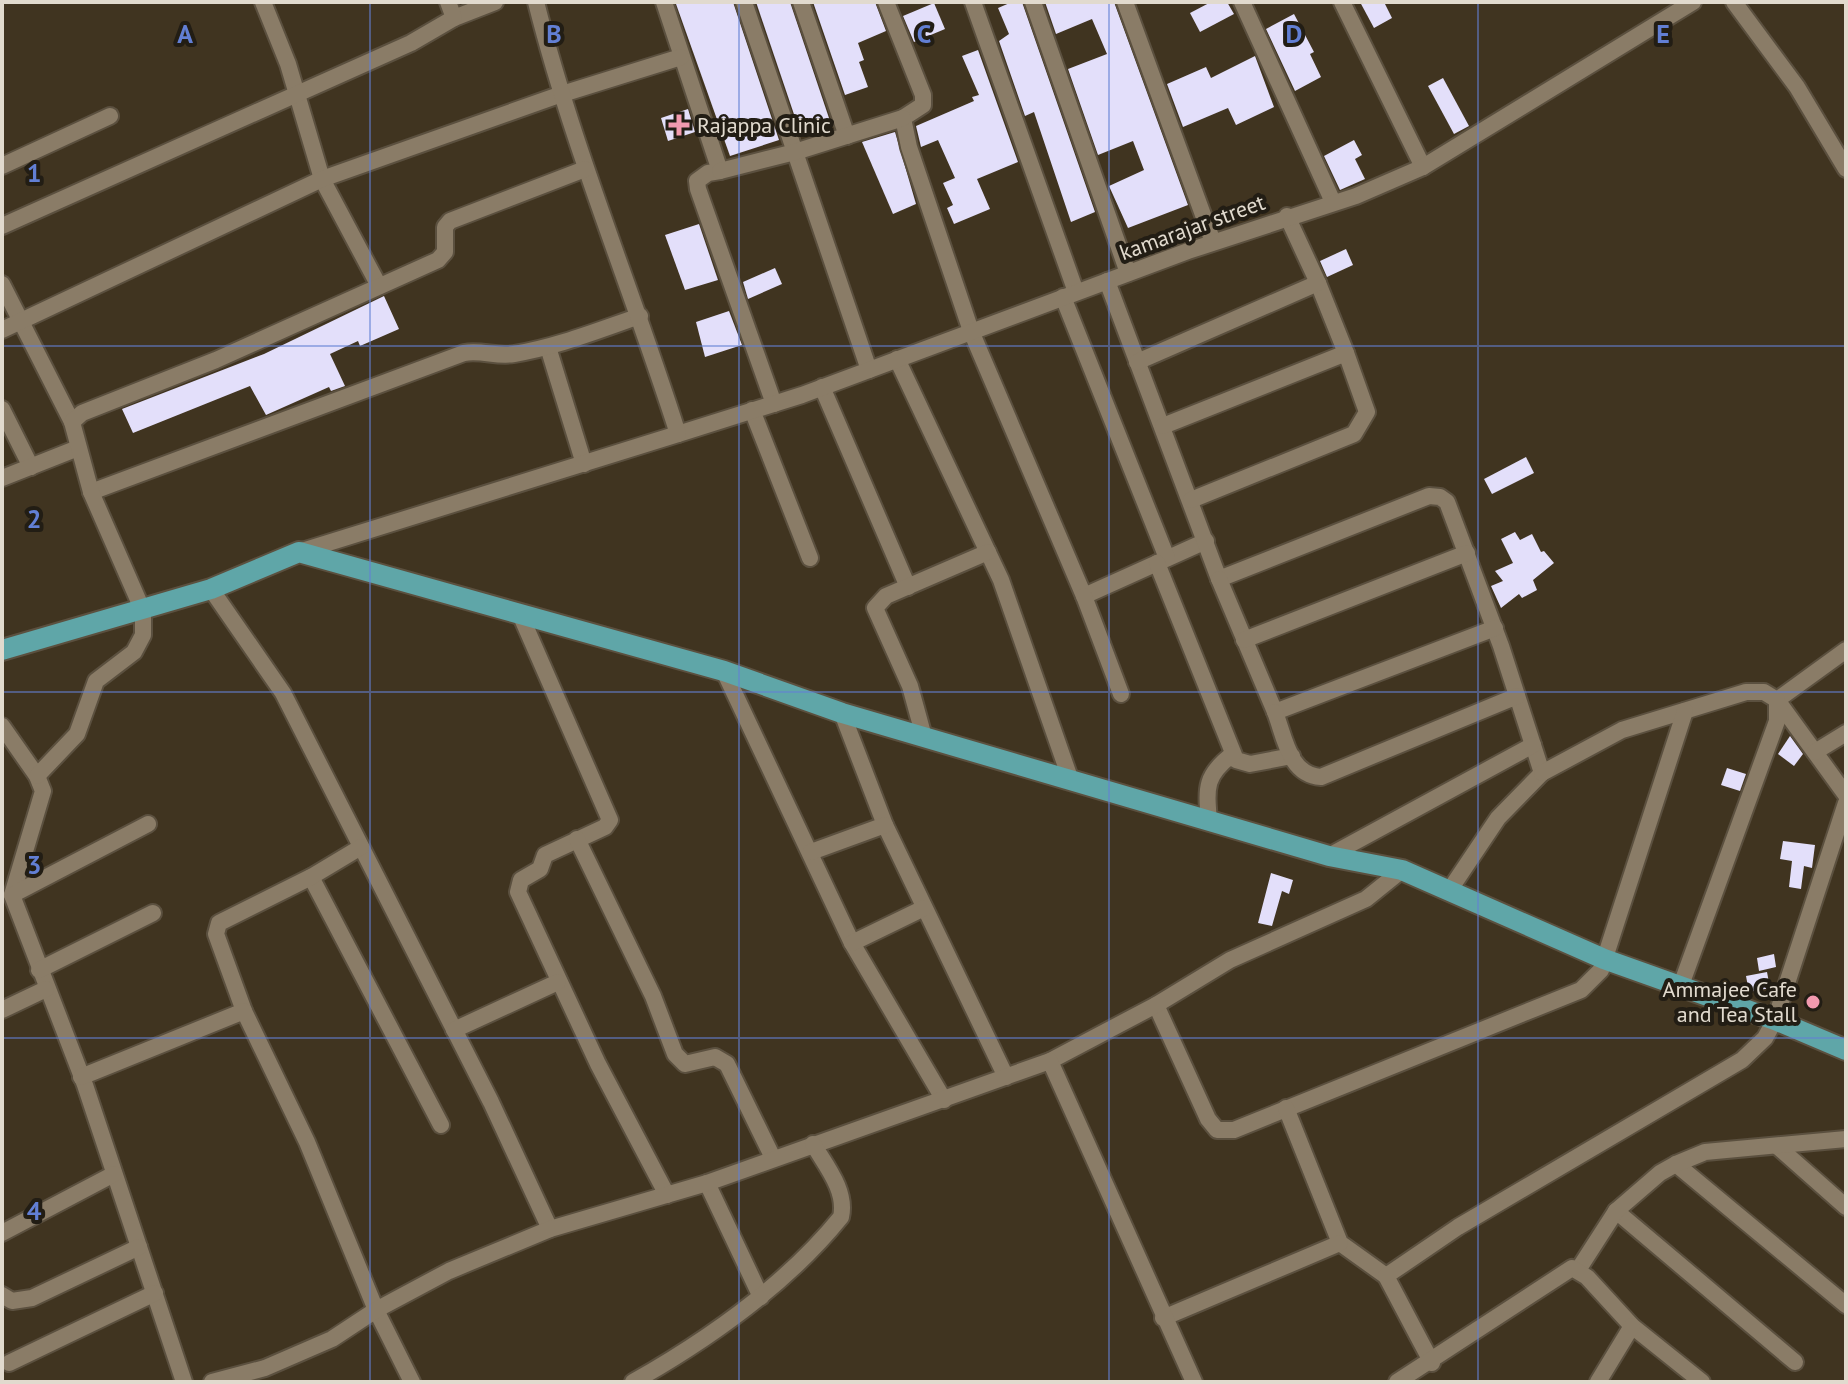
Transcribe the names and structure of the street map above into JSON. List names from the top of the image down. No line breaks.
{"streets":{"street":["kamarajar street"]},"places":{"health":["Rajappa Clinic"],"other":["Ammajee Cafe and Tea Stall"]},"grid":{"columns":["A","B","C","D","E"],"rows":["1","2","3","4"]}}
